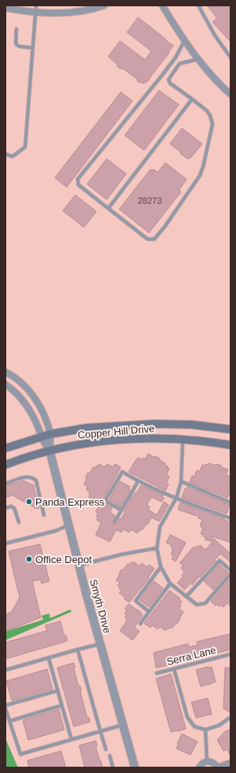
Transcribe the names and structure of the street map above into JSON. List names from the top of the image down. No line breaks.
{"streets":{"main road":["Copper Hill Drive"],"street":["Smyth Drive"],"lane":["Serra Lane"]},"crossings":[["Copper Hill Drive","Smyth Drive"]],"places":["Panda Express","Office Depot"],"house_numbers":["28273"]}
